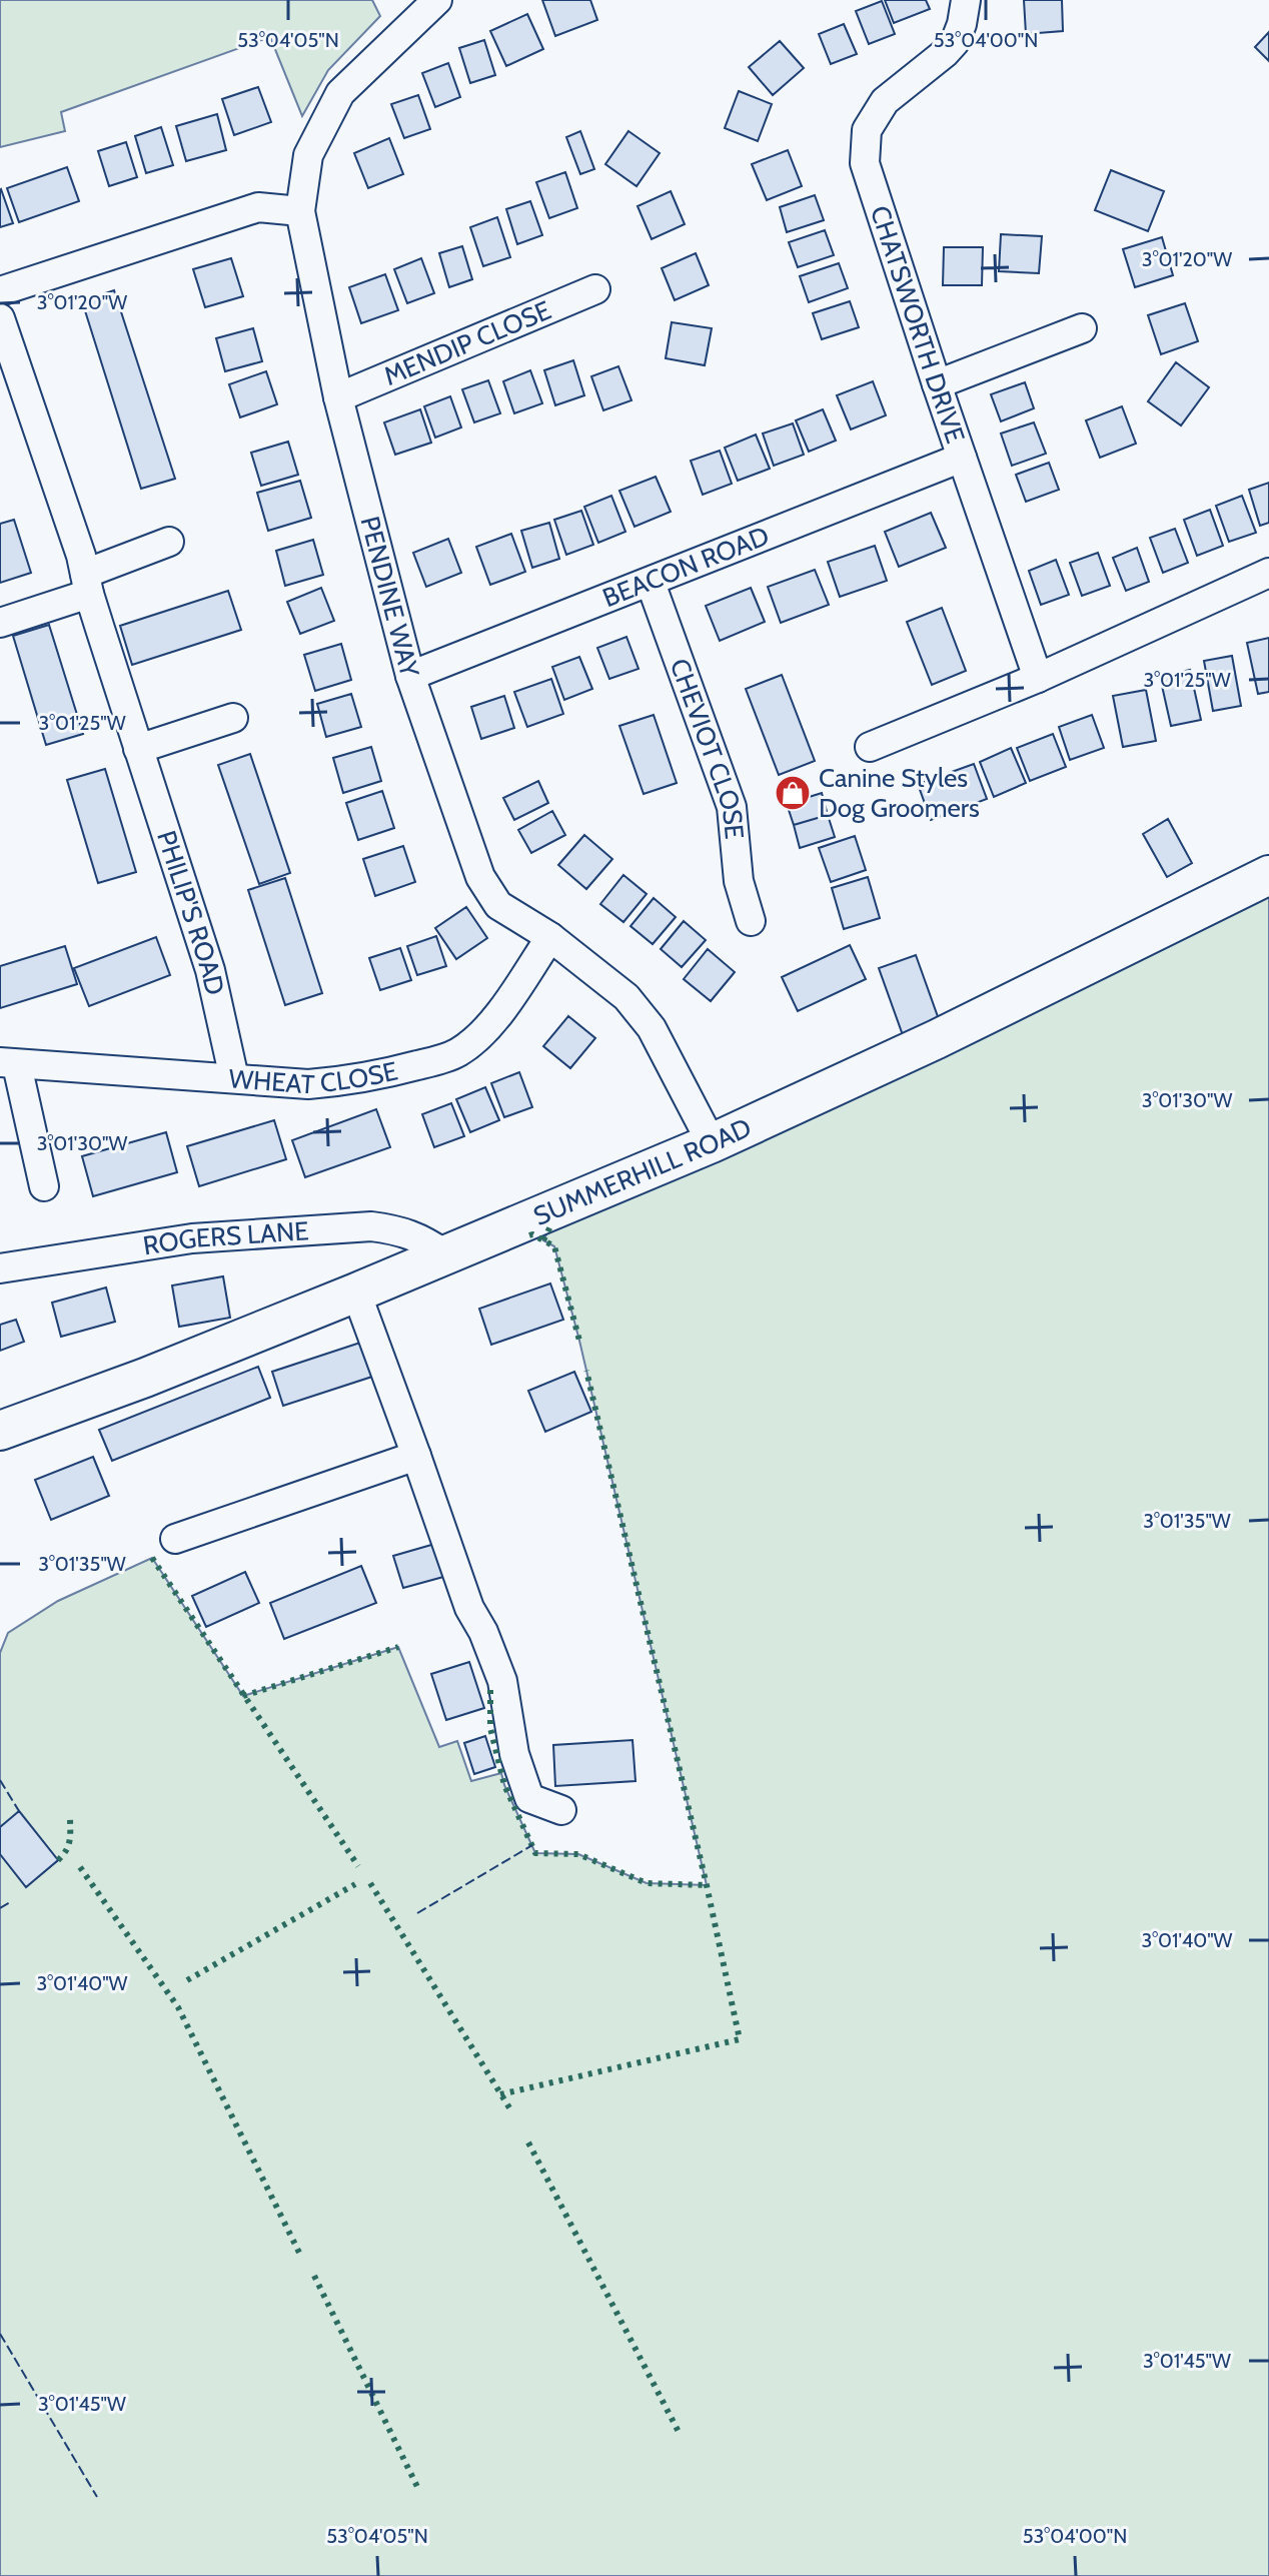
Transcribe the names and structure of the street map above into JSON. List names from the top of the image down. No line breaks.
{"streets":{"street":["CHATSWORTH DRIVE","MENDIP CLOSE","BEACON ROAD","PENDINE WAY","CHEVIOT CLOSE","PHILIP'S ROAD","WHEAT CLOSE","SUMMERHILL ROAD","ROGERS LANE"]},"crossings":[["CHATSWORTH DRIVE","BEACON ROAD"],["MENDIP CLOSE","PENDINE WAY"],["BEACON ROAD","PENDINE WAY"],["BEACON ROAD","CHEVIOT CLOSE"],["PENDINE WAY","WHEAT CLOSE"],["PENDINE WAY","SUMMERHILL ROAD"],["PHILIP'S ROAD","WHEAT CLOSE"],["SUMMERHILL ROAD","ROGERS LANE"]],"places":{"shop":["Canine Styles Dog Groomers"]},"coordinates":["53°04'05\"N","53°04'00\"N","3°01'20\"W","3°01'25\"W","3°01'30\"W","3°01'35\"W","3°01'40\"W","3°01'45\"W"]}
